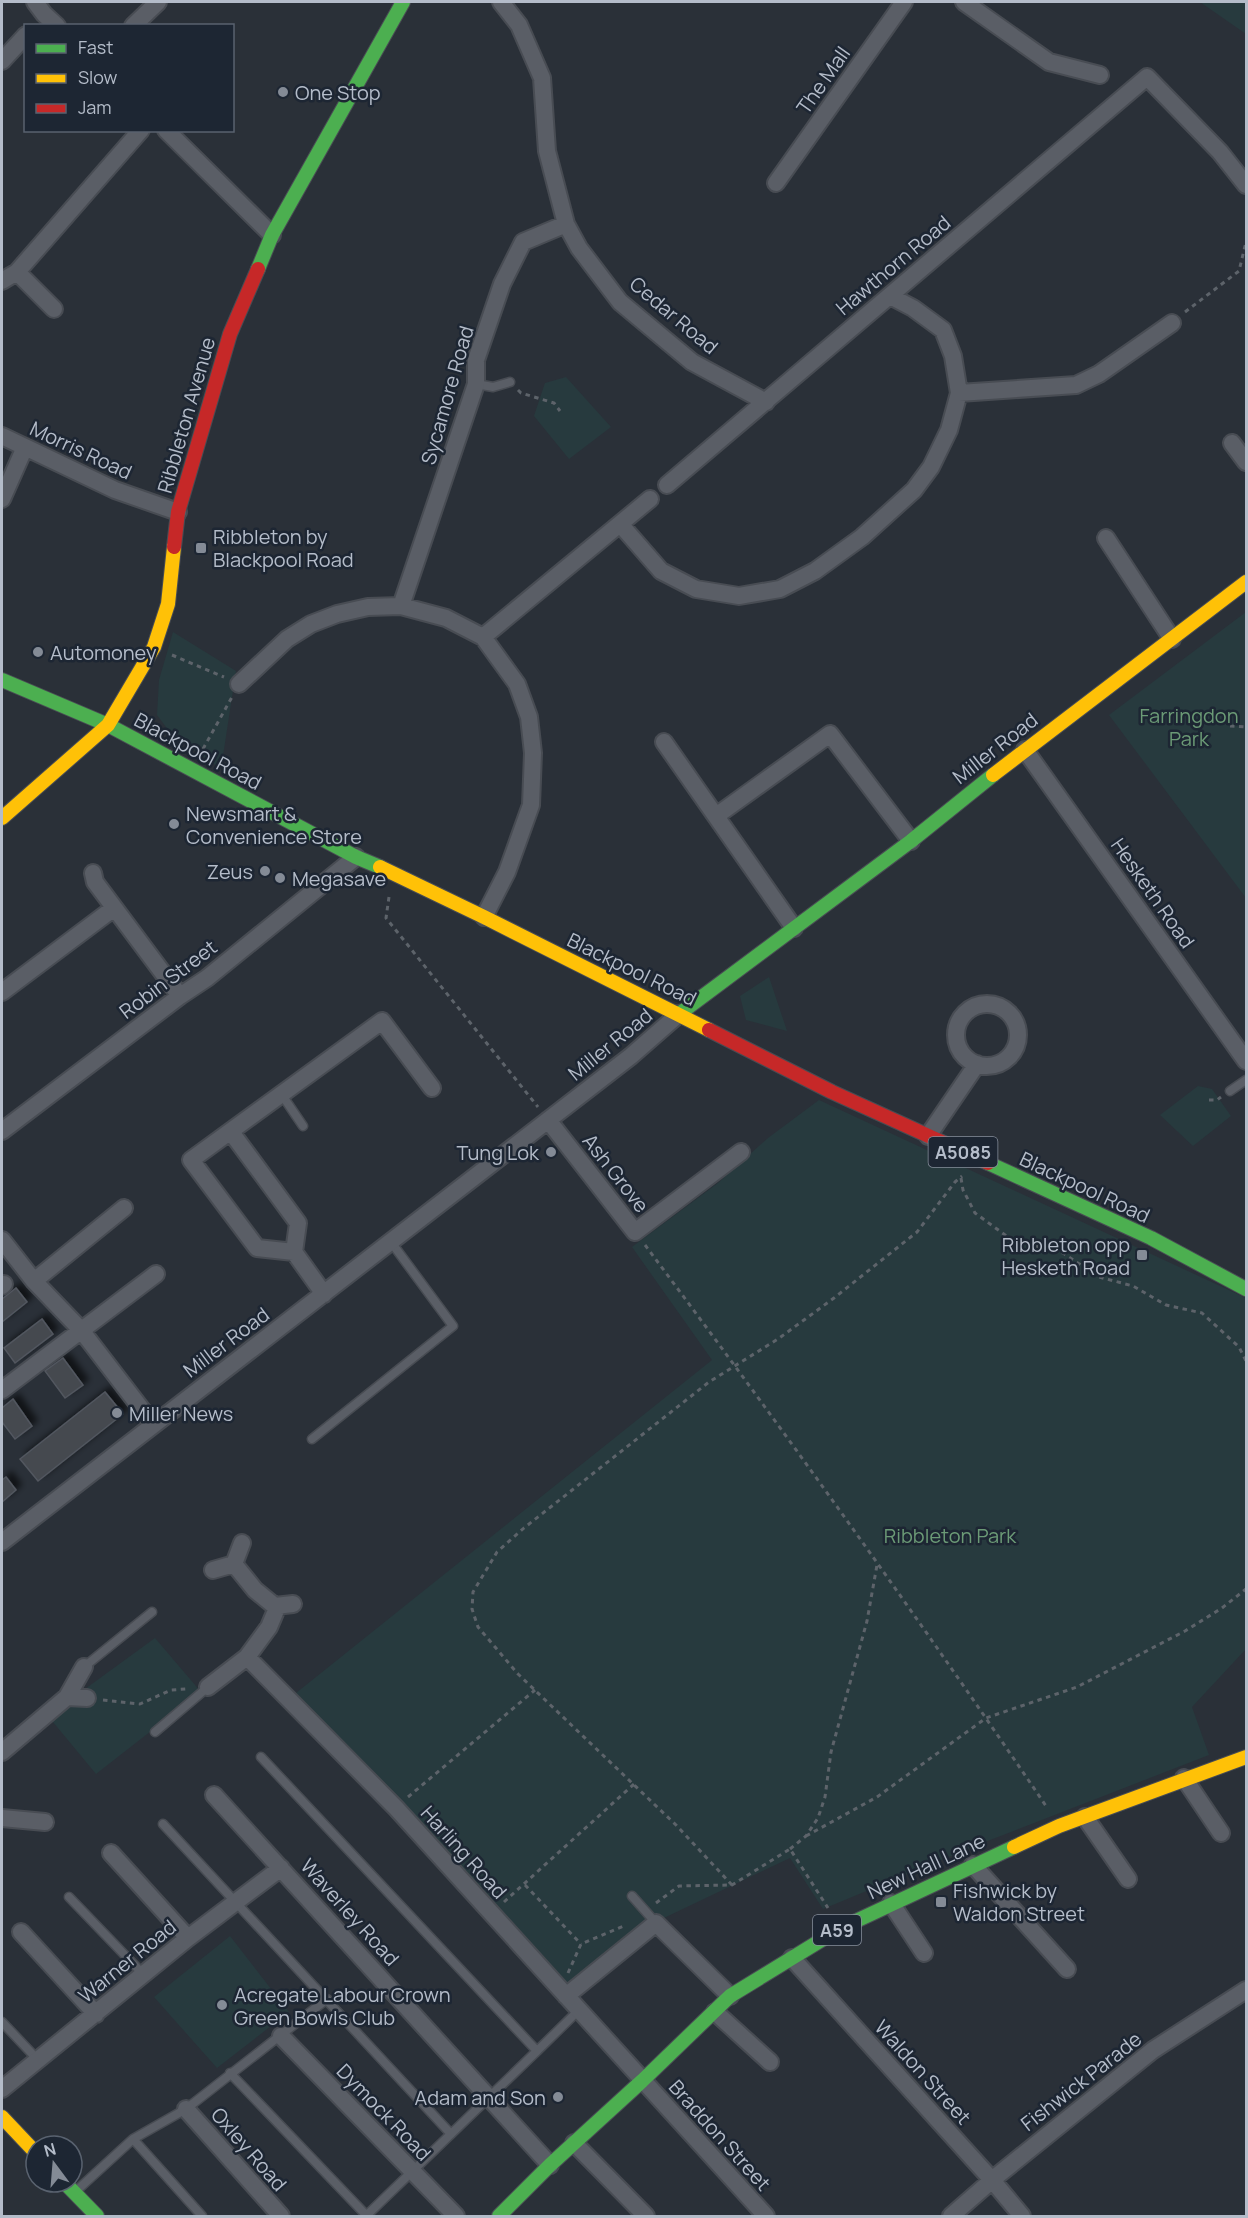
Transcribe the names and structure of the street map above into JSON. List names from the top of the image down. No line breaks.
{"streets":{"main road":["Ribbleton Avenue","Miller Road","Blackpool Road","A5085","New Hall Lane","A59"],"street":["The Mall","Hawthorn Road","Cedar Road","Sycamore Road","Morris Road","Hesketh Road","Robin Street","Ash Grove","Harling Road","Waverley Road","Warner Road","Waldon Street","Fishwick Parade","Dymock Road","Braddon Street","Oxley Road"]},"crossings":[["Hawthorn Road","Cedar Road"],["Cedar Road","Sycamore Road"],["Ribbleton Avenue","Morris Road"],["Ribbleton Avenue","Blackpool Road"],["Miller Road","Blackpool Road"],["Miller Road","Hesketh Road"],["Miller Road","Ash Grove"],["Blackpool Road","Robin Street"],["Harling Road","New Hall Lane"],["Harling Road","Braddon Street"],["New Hall Lane","Waverley Road"],["New Hall Lane","Waldon Street"],["New Hall Lane","Braddon Street"],["Waverley Road","Warner Road"],["Waldon Street","Fishwick Parade"]],"parks":["Farringdon Park","Ribbleton Park"],"places":{"other":["One Stop","Automoney","Newsmart & Convenience Store","Zeus","Megasave","Tung Lok","Miller News","Acregate Labour Crown Green Bowls Club","Adam and Son"],"transit":["Ribbleton by Blackpool Road","Ribbleton opp Hesketh Road","Fishwick by Waldon Street"]},"legend":["Fast","Slow","Jam"],"north":"top"}
